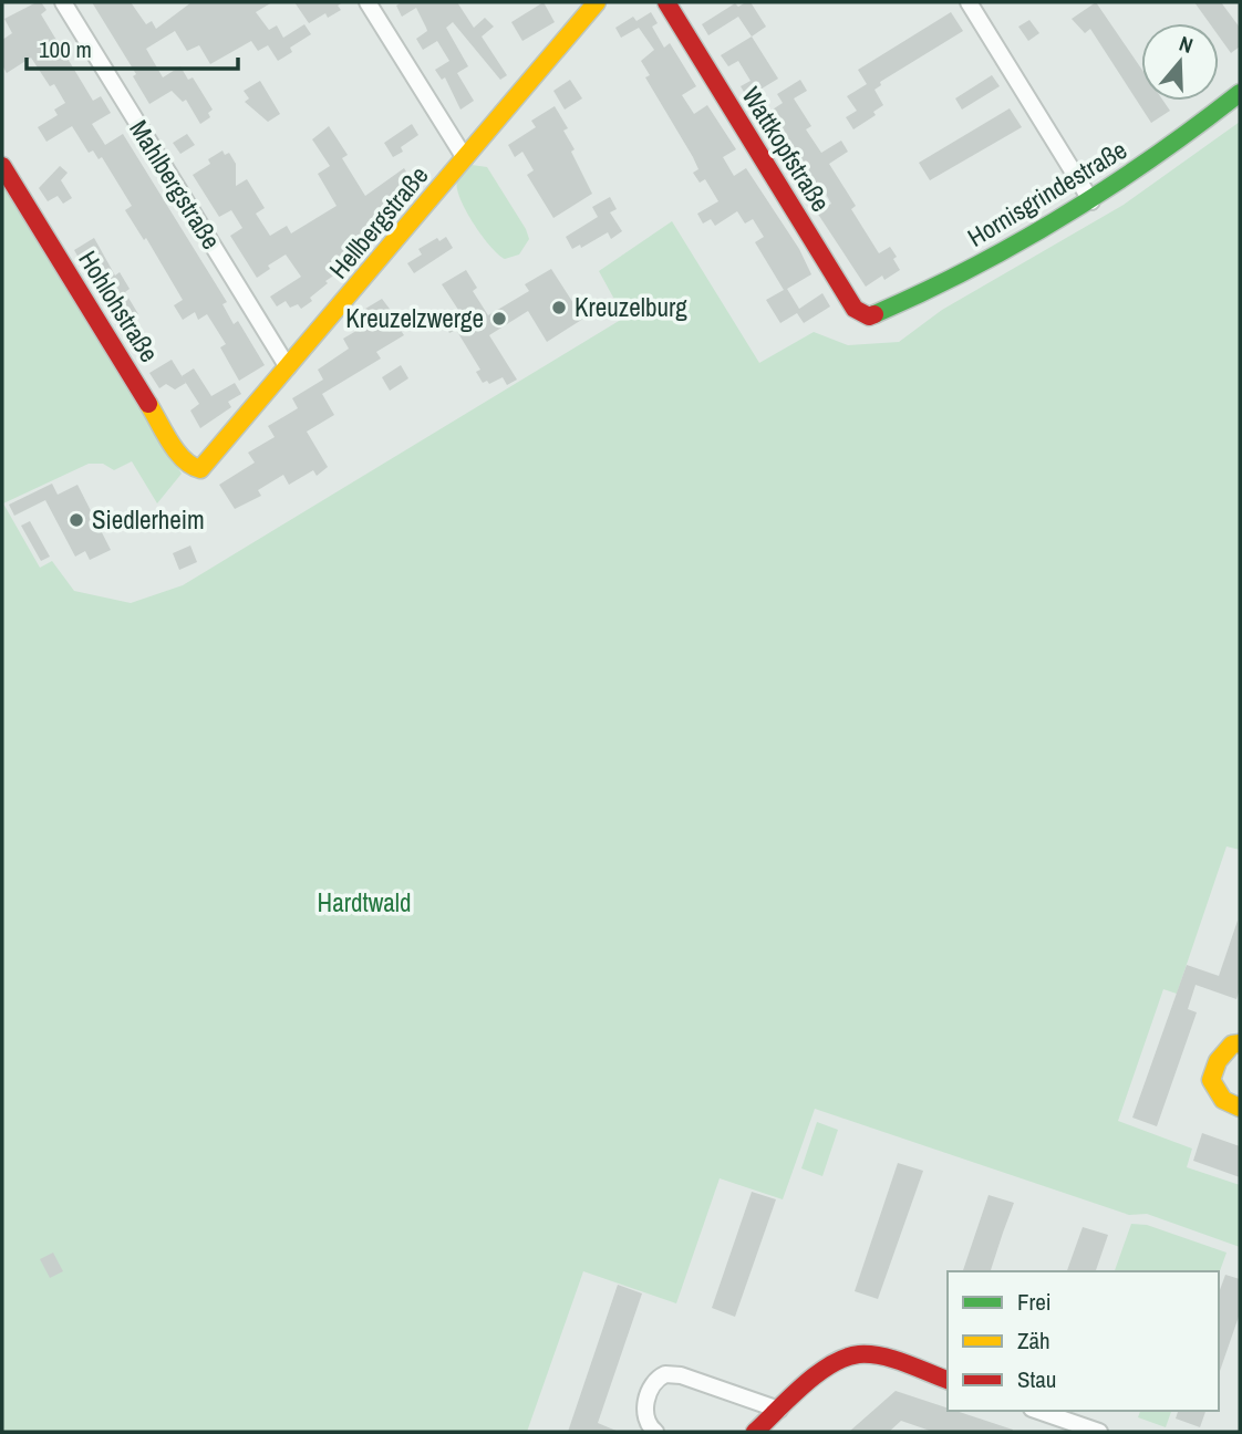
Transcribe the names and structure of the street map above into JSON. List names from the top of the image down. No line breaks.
{"streets":{"street":["Wattkopfstraße","Mahlbergstraße","Hornisgrindestraße","Hellbergstraße","Hohlohstraße"]},"crossings":[["Wattkopfstraße","Hornisgrindestraße"],["Mahlbergstraße","Hellbergstraße"],["Hellbergstraße","Hohlohstraße"]],"parks":["Hardtwald"],"places":["Kreuzelburg","Kreuzelzwerge","Siedlerheim"],"legend":["Frei","Zäh","Stau"],"scale_bar":"100 m","north":"top"}
